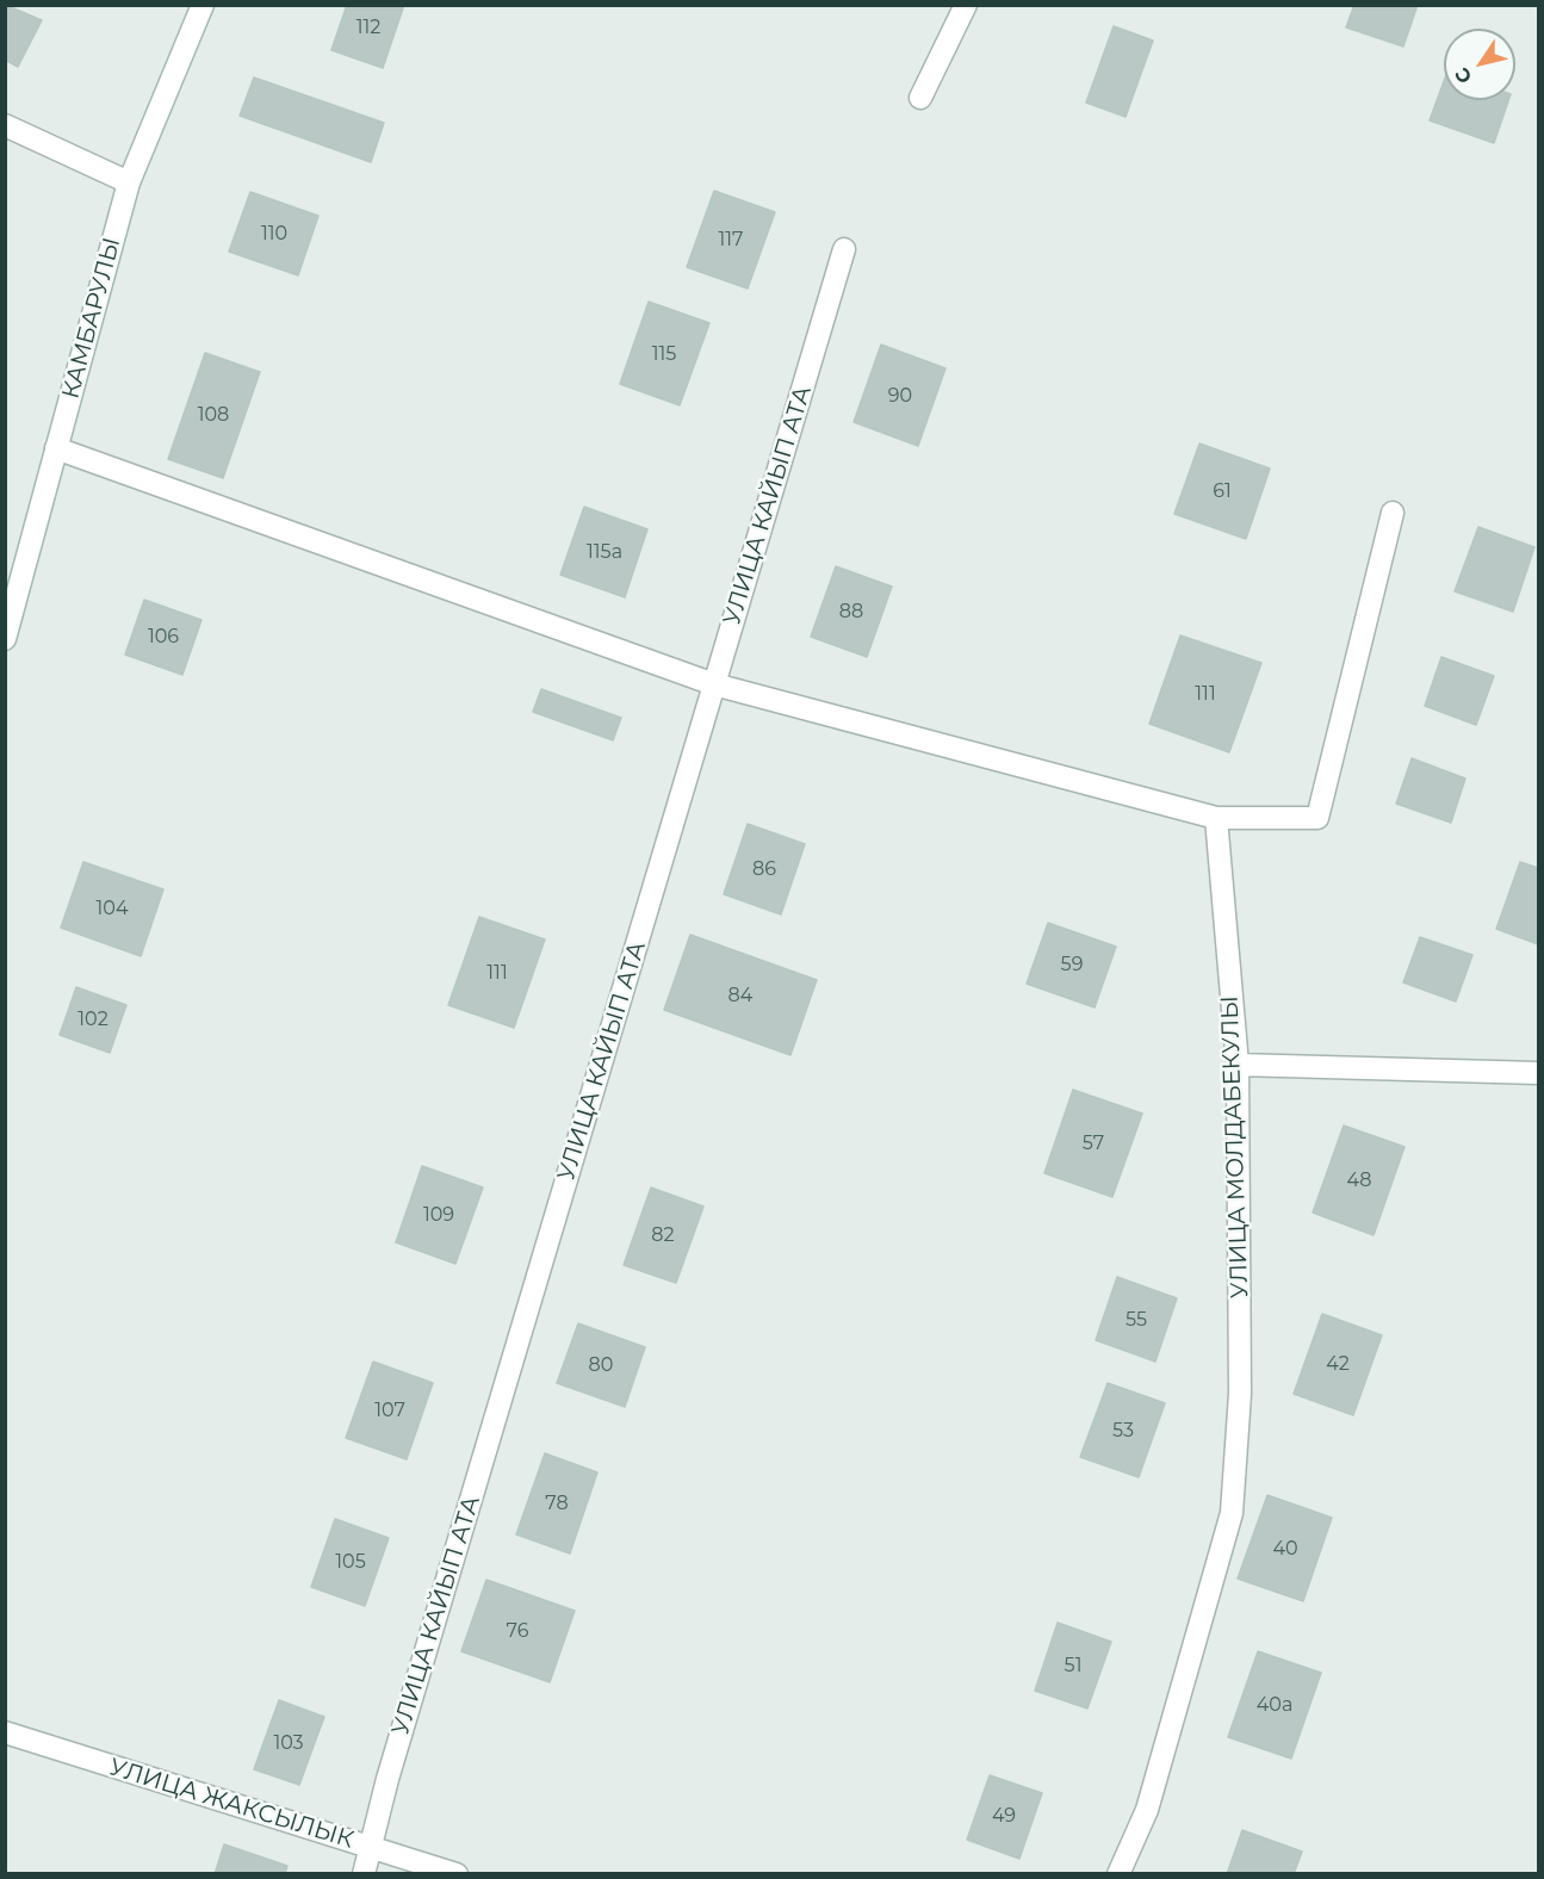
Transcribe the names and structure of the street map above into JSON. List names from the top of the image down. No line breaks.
{"streets":{"street":["КАМБАРУЛЫ","УЛИЦА КАЙЫП АТА","УЛИЦА МОЛДАБЕКУЛЫ","УЛИЦА ЖАКСЫЛЫК"]},"crossings":[["УЛИЦА КАЙЫП АТА","УЛИЦА ЖАКСЫЛЫК"]],"house_numbers":["112","110","117","115","90","108","61","115а","88","106","111","86","104","59","111","84","102","57","48","109","82","55","42","80","107","53","78","40","105","76","51","40а","103","49"],"north":"bottom left"}
